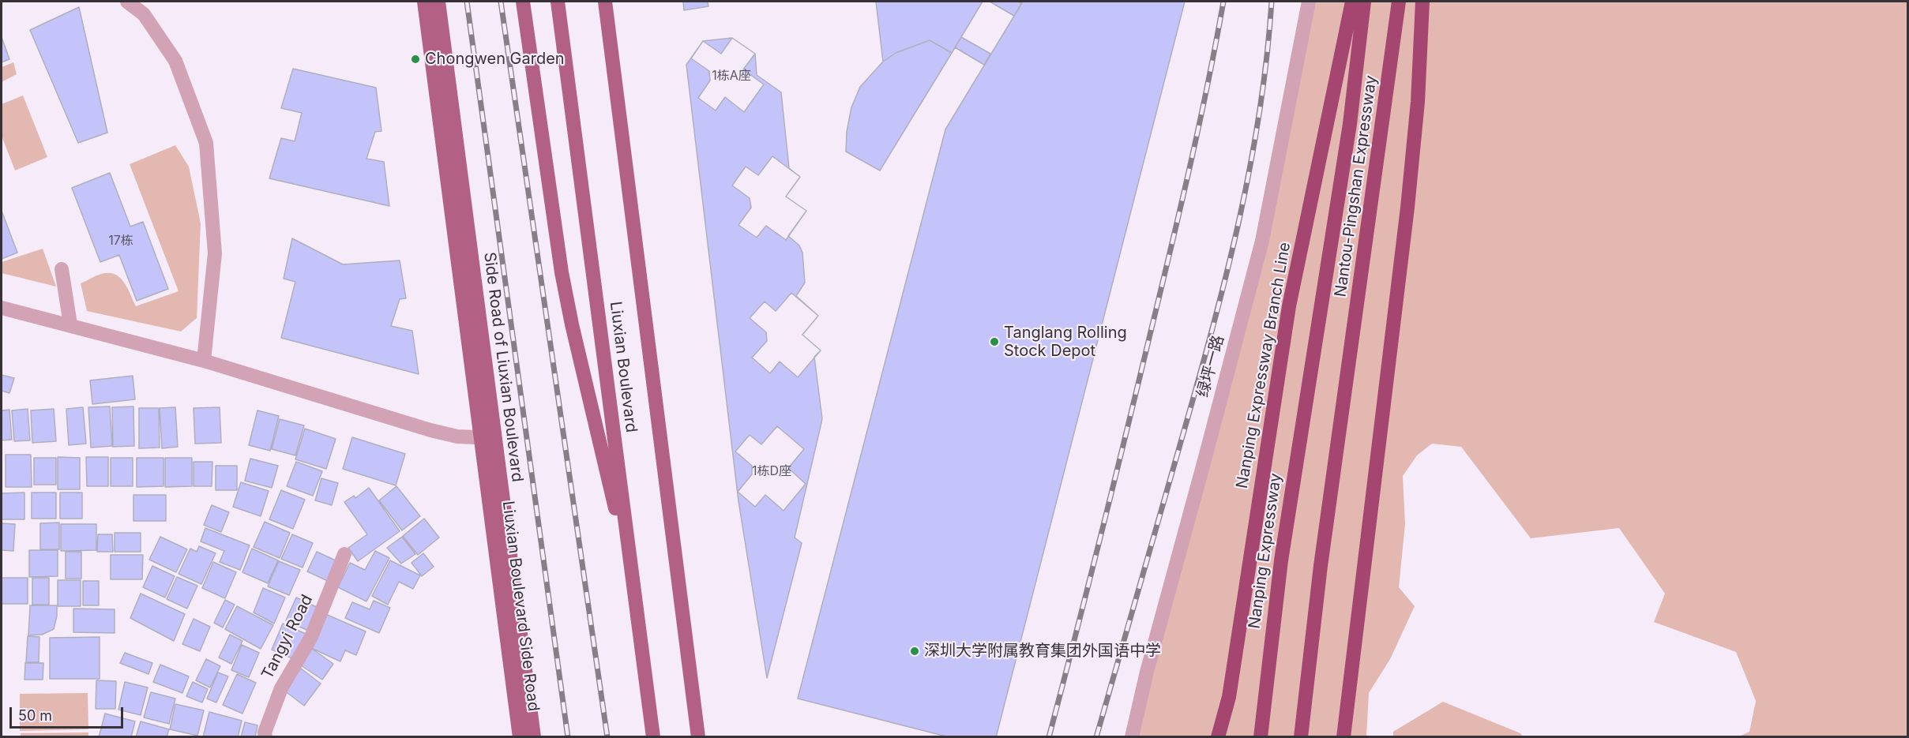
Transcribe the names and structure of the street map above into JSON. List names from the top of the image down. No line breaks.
{"streets":{"highway":["Nantou-Pingshan Expressway","Nanping Expressway Branch Line","Nanping Expressway"],"main road":["Side Road of Liuxian Boulevard","Liuxian Boulevard","Liuxian Boulevard Side Road"],"street":["绿坪一路","Tangyi Road"]},"crossings":[["Nantou-Pingshan Expressway","Nanping Expressway"],["Side Road of Liuxian Boulevard","Liuxian Boulevard Side Road"]],"places":["Chongwen Garden","Tanglang Rolling Stock Depot","深圳大学附属教育集团外国语中学"],"house_numbers":["1栋A座","17栋","1栋D座"],"scale_bar":"50 m"}
